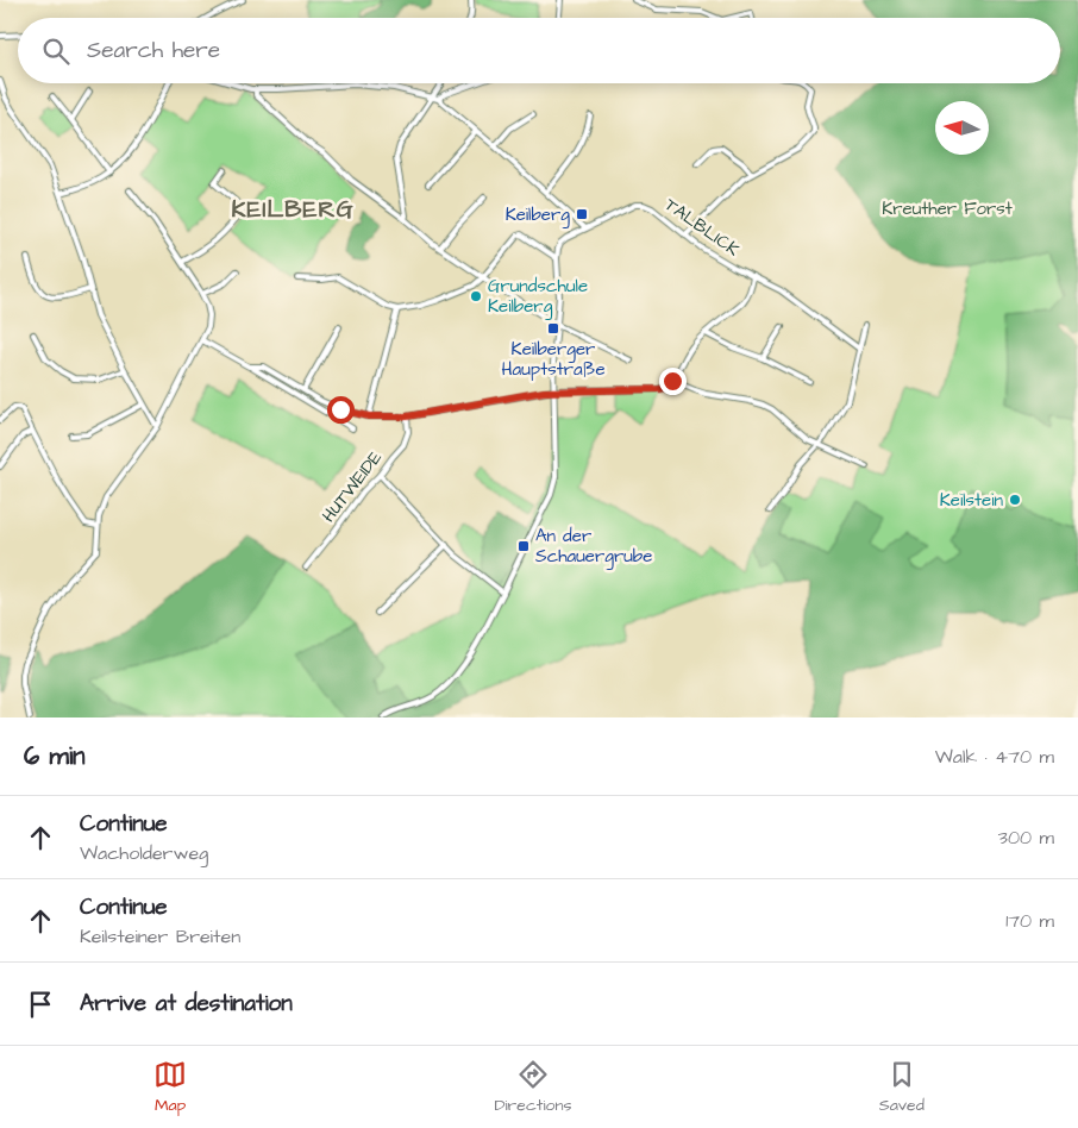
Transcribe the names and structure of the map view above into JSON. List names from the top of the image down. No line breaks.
{"streets":{"street":["TALBLICK","HUTWEIDE"]},"districts":["KEILBERG"],"parks":["Kreuther Forst"],"places":{"transit":["Keilberg","Keilberger Hauptstraße","An der Schauergrube"],"other":["Grundschule Keilberg","Keilstein"]},"north":"left","page":{"search":"Search here","heading":["6 min","Walk · 470 m"],"list":[["Continue","Wacholderweg","300 m"],["Continue","Keilsteiner Breiten","170 m"],"Arrive at destination"],"nav":["Map","Directions","Saved"]}}
